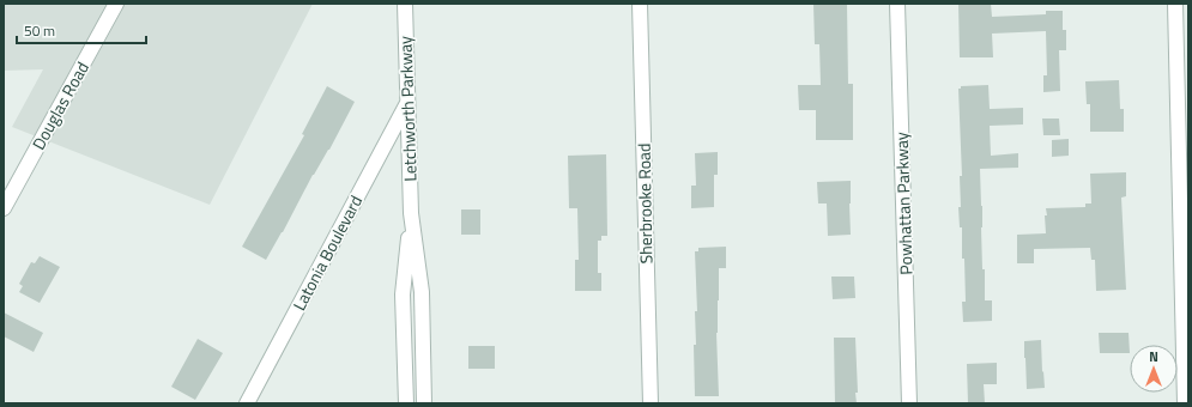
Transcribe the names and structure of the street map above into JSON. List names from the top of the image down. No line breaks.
{"streets":{"street":["Douglas Road","Letchworth Parkway","Sherbrooke Road","Powhattan Parkway","Latonia Boulevard"]},"crossings":[["Letchworth Parkway","Latonia Boulevard"]],"scale_bar":"50 m","north":"top"}
